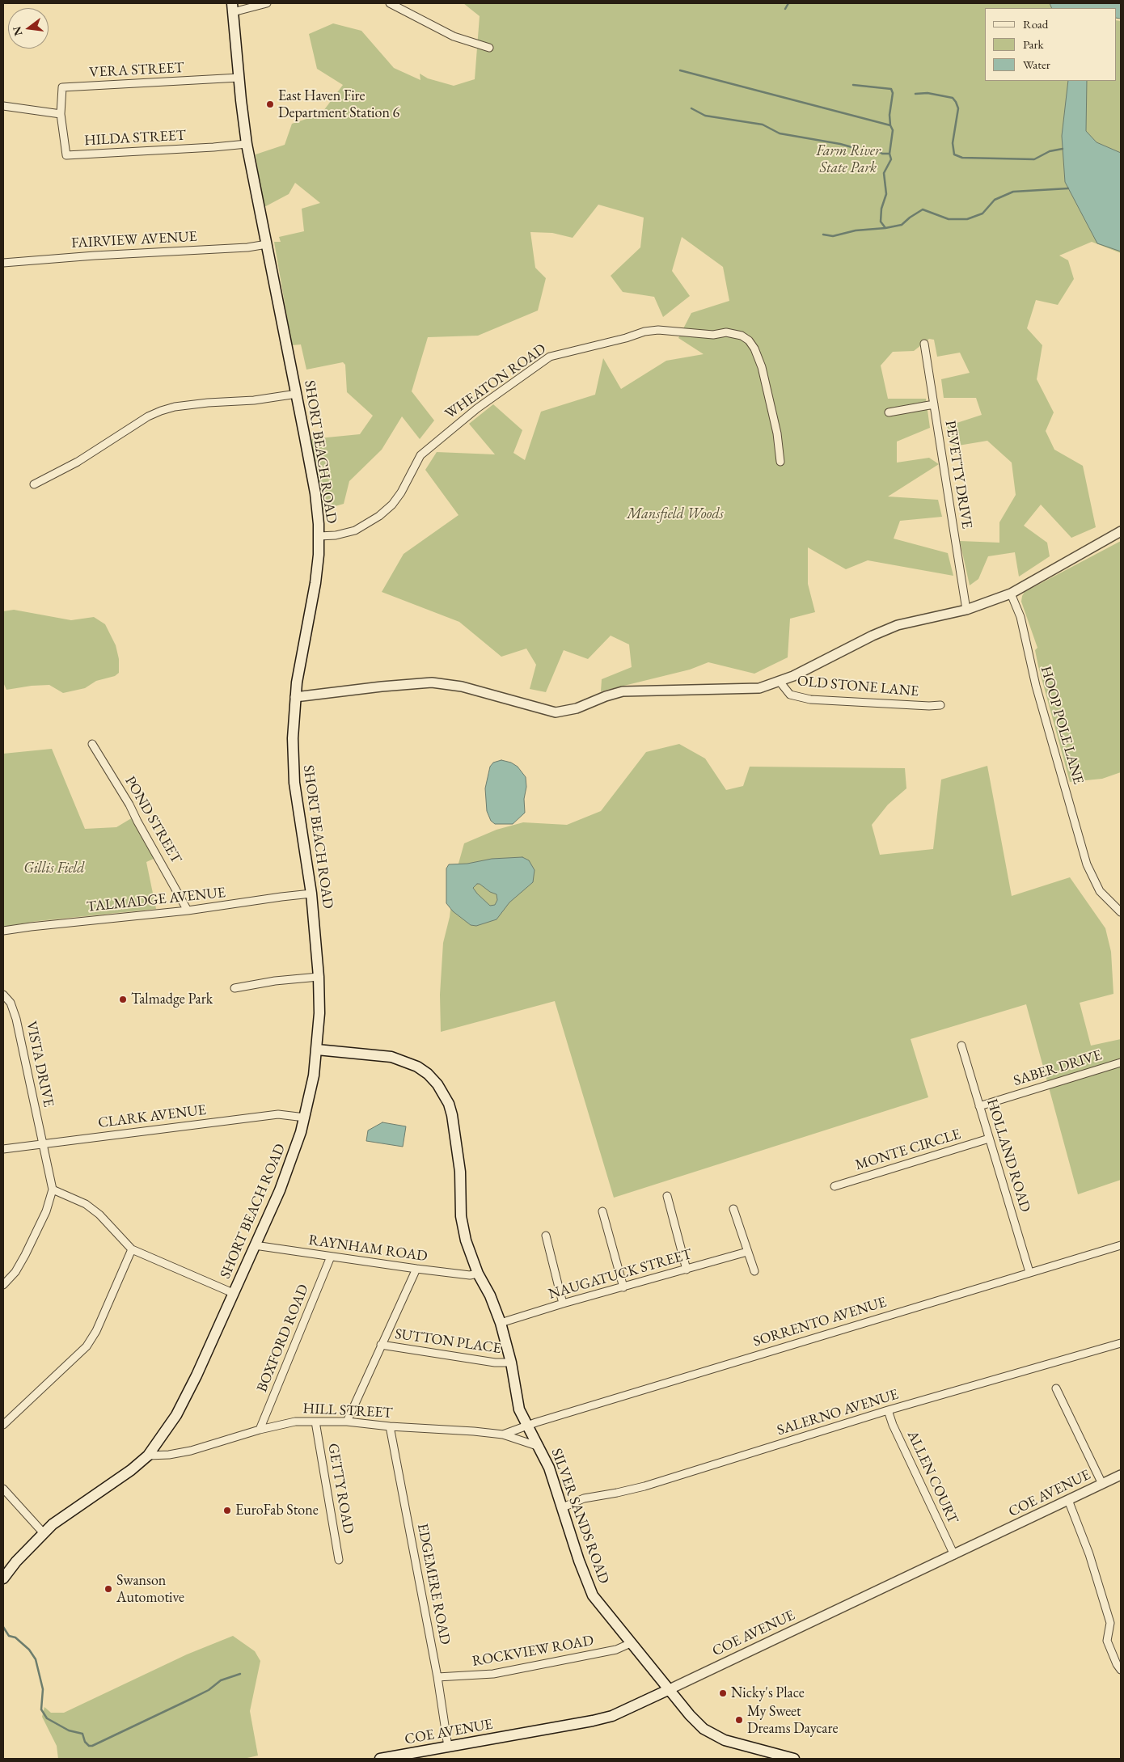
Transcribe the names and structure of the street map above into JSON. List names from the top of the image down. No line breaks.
{"streets":{"main road":["SHORT BEACH ROAD","COE AVENUE","SILVER SANDS ROAD"],"street":["VERA STREET","HILDA STREET","FAIRVIEW AVENUE","WHEATON ROAD","PEVETTY DRIVE","OLD STONE LANE","HOOP POLE LANE","POND STREET","TALMADGE AVENUE","VISTA DRIVE","SABER DRIVE","CLARK AVENUE","MONTE CIRCLE","HOLLAND ROAD","RAYNHAM ROAD","NAUGATUCK STREET","SORRENTO AVENUE","BOXFORD ROAD","SUTTON PLACE","HILL STREET","SALERNO AVENUE","ALLEN COURT","GETTY ROAD","EDGEMERE ROAD","ROCKVIEW ROAD"]},"crossings":[["VERA STREET","HILDA STREET"],["VERA STREET","SHORT BEACH ROAD"],["HILDA STREET","SHORT BEACH ROAD"],["FAIRVIEW AVENUE","SHORT BEACH ROAD"],["WHEATON ROAD","SHORT BEACH ROAD"],["SHORT BEACH ROAD","TALMADGE AVENUE"],["SHORT BEACH ROAD","CLARK AVENUE"],["SHORT BEACH ROAD","RAYNHAM ROAD"],["SHORT BEACH ROAD","HILL STREET"],["SHORT BEACH ROAD","SILVER SANDS ROAD"],["POND STREET","TALMADGE AVENUE"],["VISTA DRIVE","CLARK AVENUE"],["SABER DRIVE","HOLLAND ROAD"],["MONTE CIRCLE","HOLLAND ROAD"],["HOLLAND ROAD","SORRENTO AVENUE"],["RAYNHAM ROAD","BOXFORD ROAD"],["RAYNHAM ROAD","SILVER SANDS ROAD"],["NAUGATUCK STREET","SILVER SANDS ROAD"],["SORRENTO AVENUE","HILL STREET"],["SORRENTO AVENUE","SILVER SANDS ROAD"],["BOXFORD ROAD","HILL STREET"],["SUTTON PLACE","SILVER SANDS ROAD"],["HILL STREET","GETTY ROAD"],["HILL STREET","SILVER SANDS ROAD"],["HILL STREET","EDGEMERE ROAD"],["SALERNO AVENUE","ALLEN COURT"],["SALERNO AVENUE","SILVER SANDS ROAD"],["ALLEN COURT","COE AVENUE"],["COE AVENUE","SILVER SANDS ROAD"],["COE AVENUE","EDGEMERE ROAD"],["SILVER SANDS ROAD","ROCKVIEW ROAD"],["EDGEMERE ROAD","ROCKVIEW ROAD"]],"parks":["Farm River State Park","Mansfield Woods","Gillis Field"],"places":["East Haven Fire Department Station 6","Talmadge Park","EuroFab Stone","Swanson Automotive","Nicky's Place","My Sweet Dreams Daycare"],"legend":["Road","Park","Water"],"north":"left"}
